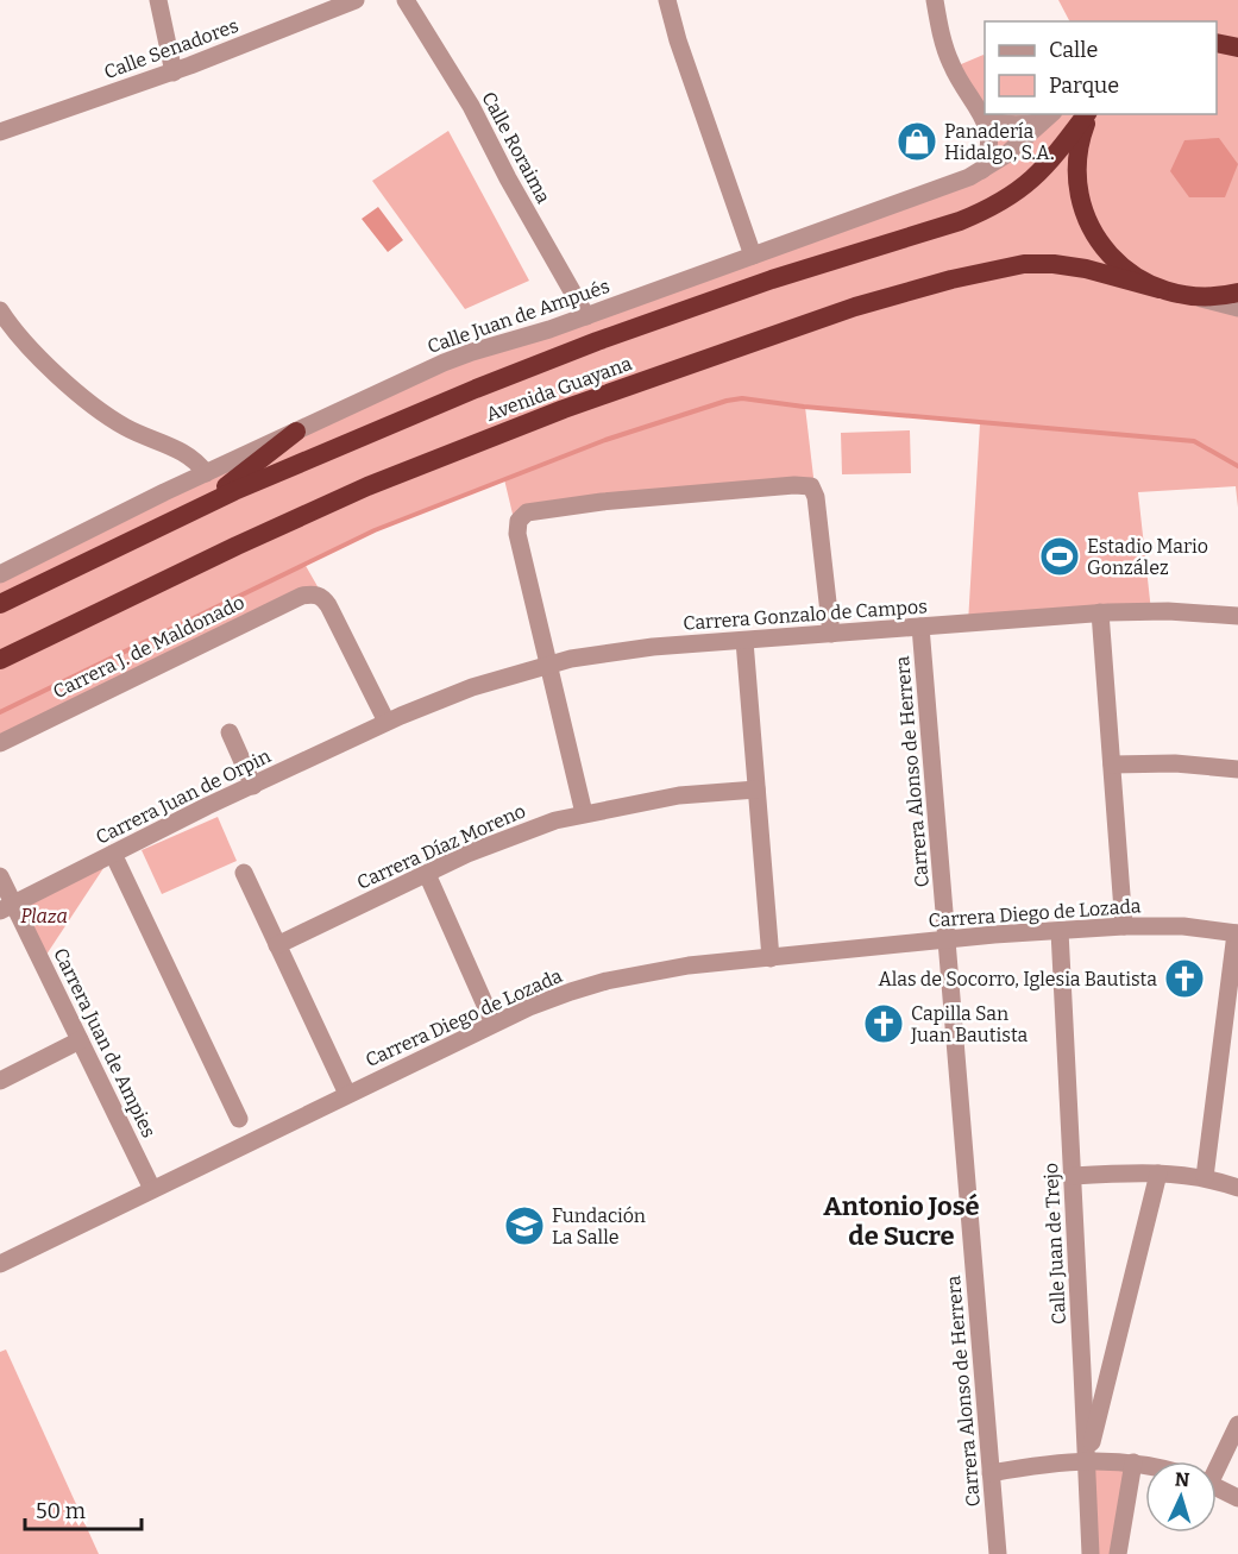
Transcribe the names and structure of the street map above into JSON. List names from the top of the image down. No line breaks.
{"streets":{"highway":["Avenida Guayana"],"street":["Calle Senadores","Calle Roraima","Calle Juan de Ampués","Carrera Gonzalo de Campos","Carrera J. de Maldonado","Carrera Alonso de Herrera","Carrera Juan de Orpin","Carrera Díaz Moreno","Carrera Diego de Lozada","Carrera Juan de Ampies","Calle Juan de Trejo"]},"crossings":[["Calle Roraima","Calle Juan de Ampués"],["Carrera Gonzalo de Campos","Carrera J. de Maldonado"],["Carrera Gonzalo de Campos","Carrera Alonso de Herrera"],["Carrera Gonzalo de Campos","Carrera Juan de Orpin"],["Carrera J. de Maldonado","Carrera Juan de Orpin"],["Carrera Alonso de Herrera","Carrera Diego de Lozada"],["Carrera Juan de Orpin","Carrera Juan de Ampies"],["Carrera Diego de Lozada","Carrera Juan de Ampies"],["Carrera Diego de Lozada","Calle Juan de Trejo"]],"districts":["Antonio José de Sucre"],"parks":["Plaza"],"places":{"shop":["Panadería Hidalgo, S.A."],"sports":["Estadio Mario González"],"church":["Alas de Socorro, Iglesia Bautista","Capilla San Juan Bautista"],"school or university":["Fundación La Salle"]},"legend":["Calle","Parque"],"scale_bar":"50 m","north":"top"}
